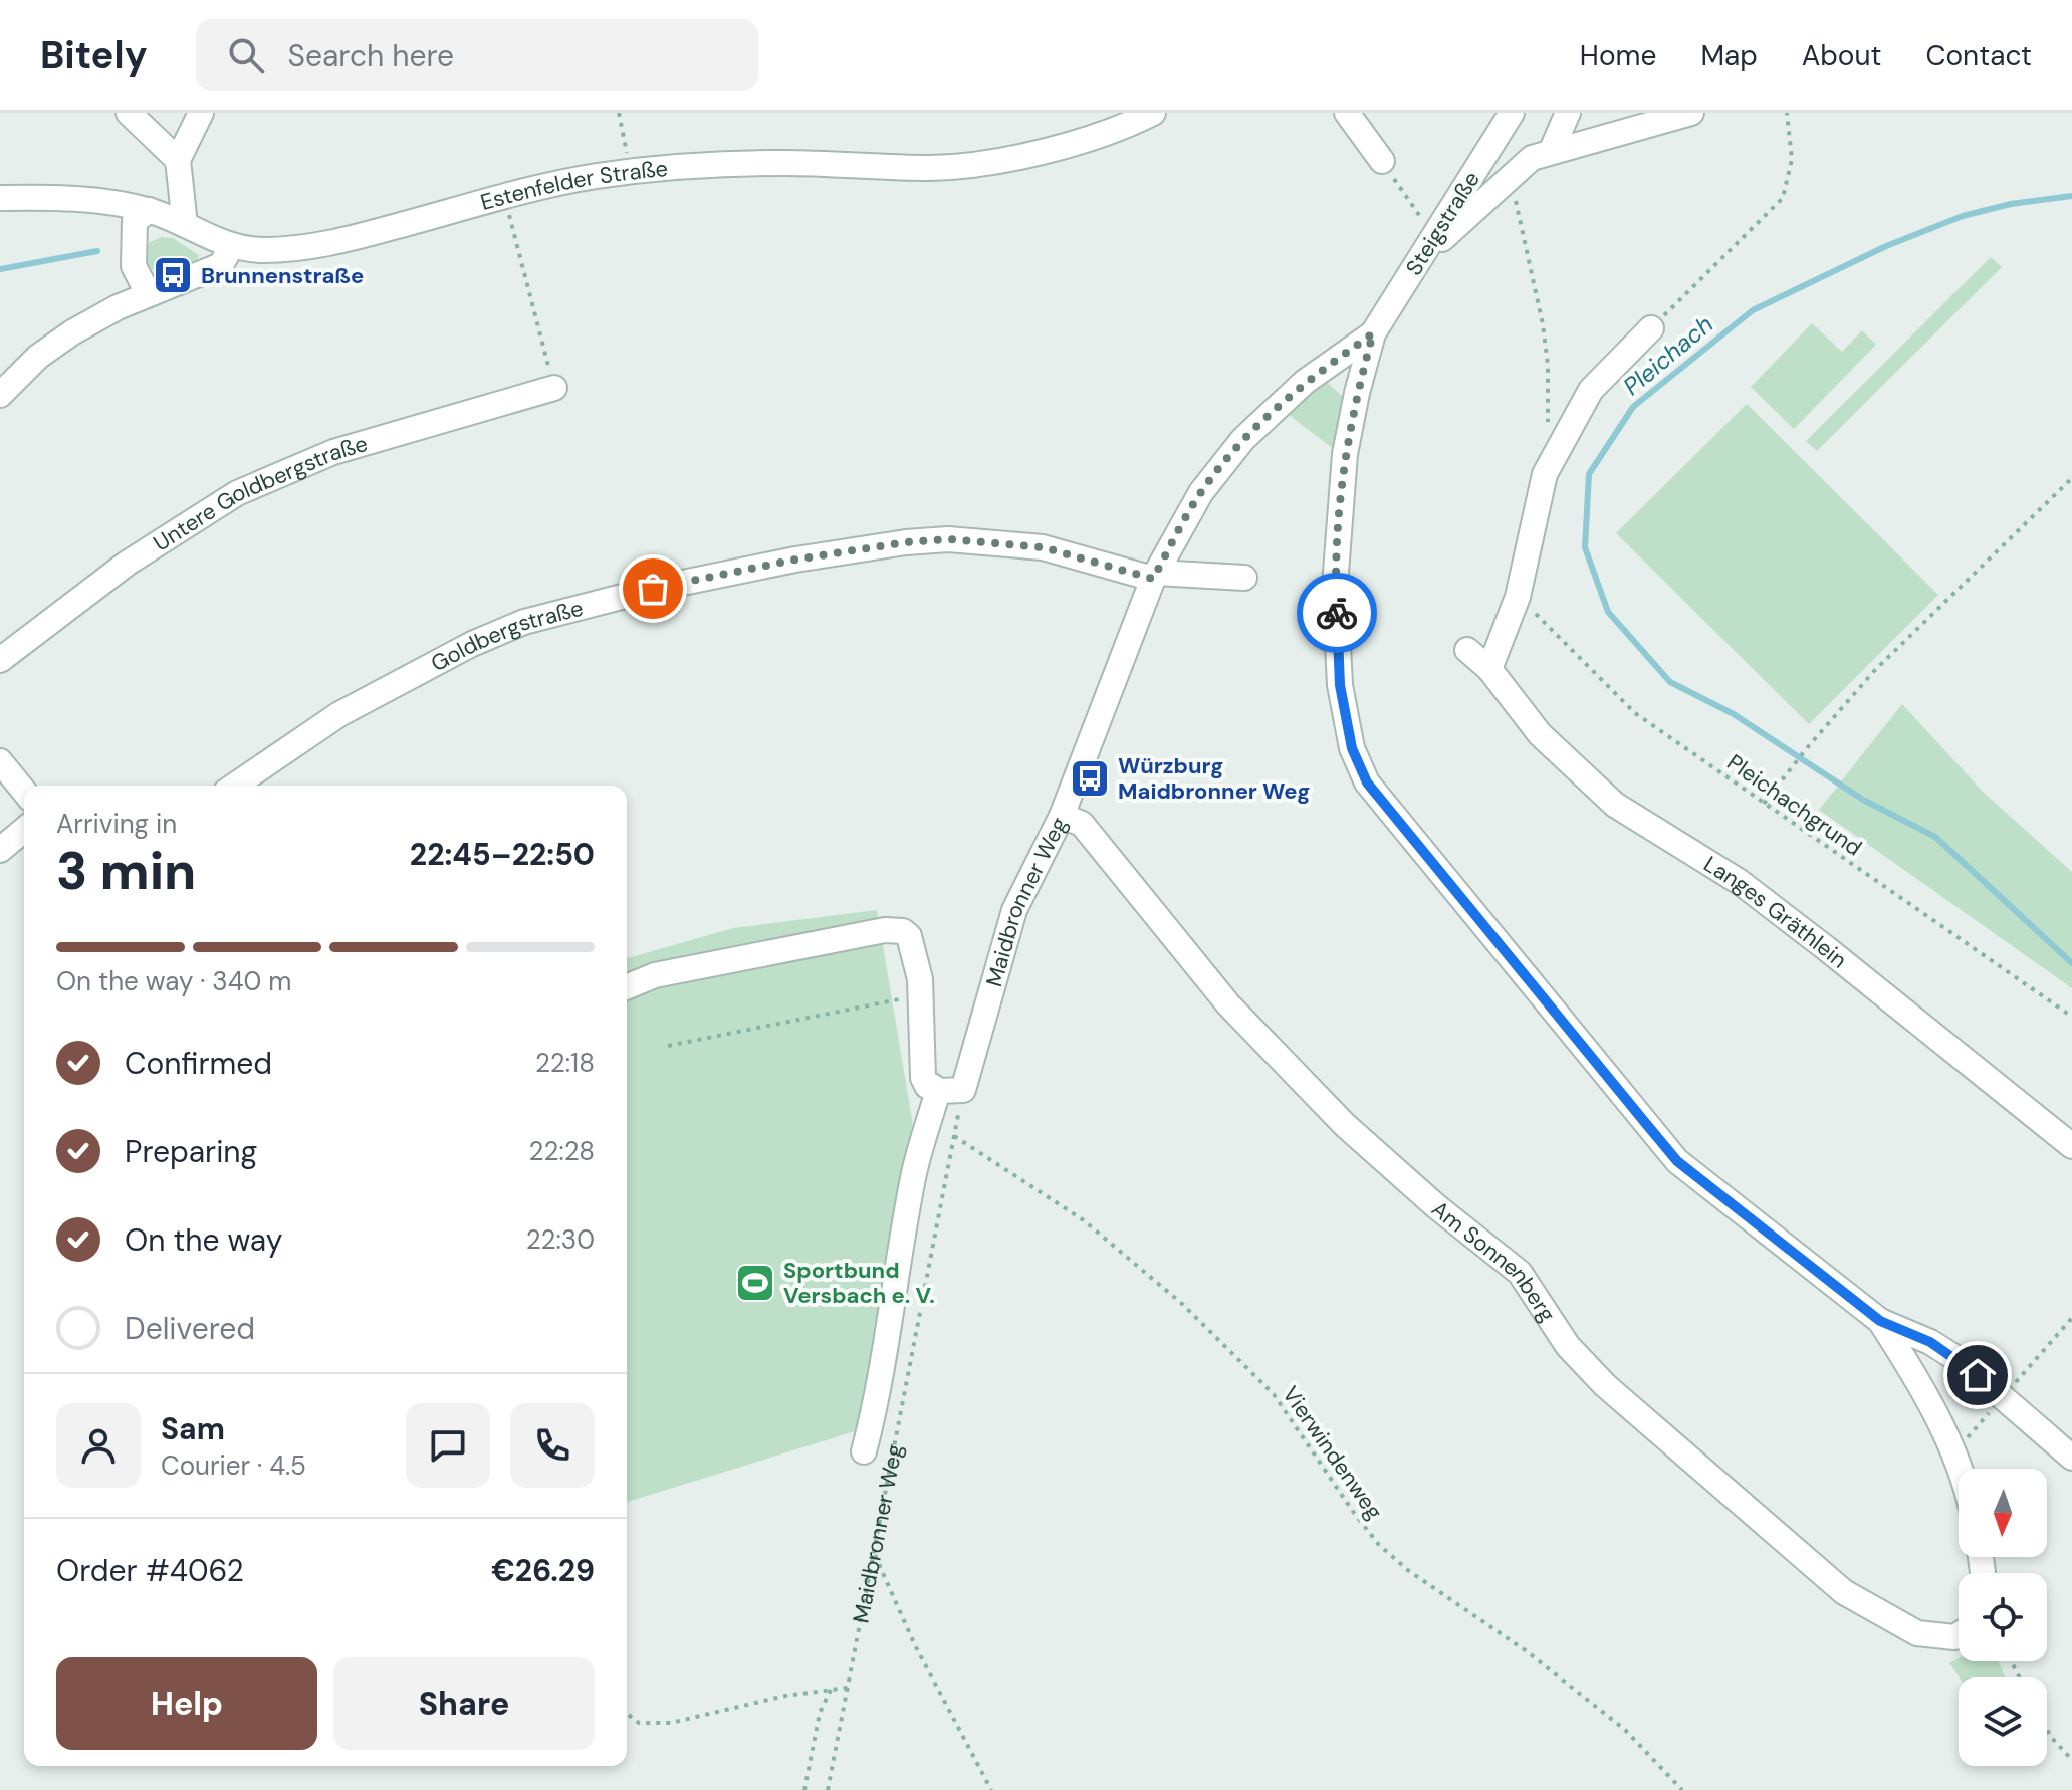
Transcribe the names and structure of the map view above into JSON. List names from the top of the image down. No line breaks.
{"streets":{"street":["Estenfelder Straße","Steigstraße","Untere Goldbergstraße","Goldbergstraße","Maidbronner Weg","Langes Gräthlein","Am Sonnenberg"],"path":["Pleichachgrund","Vierwindenweg"]},"crossings":[["Steigstraße","Maidbronner Weg"],["Goldbergstraße","Maidbronner Weg"],["Maidbronner Weg","Am Sonnenberg"],["Maidbronner Weg","Vierwindenweg"]],"water":["Pleichach"],"places":{"bus stop":["Brunnenstraße","Würzburg Maidbronner Weg"],"sports":["Sportbund Versbach e. V."]},"north":"bottom","page":{"header":"Bitely","search":"Search here","nav":["Home","Map","About","Contact"],"heading":["3 min","Arriving in","22:45–22:50"],"panel":["Sam","Courier · 4.5","Order #4062","€26.29"],"bar":"On the way · 340 m","list":[["Confirmed","22:18"],["Preparing","22:28"],["On the way","22:30"],"Delivered"],"buttons":["Help","Share"]}}
